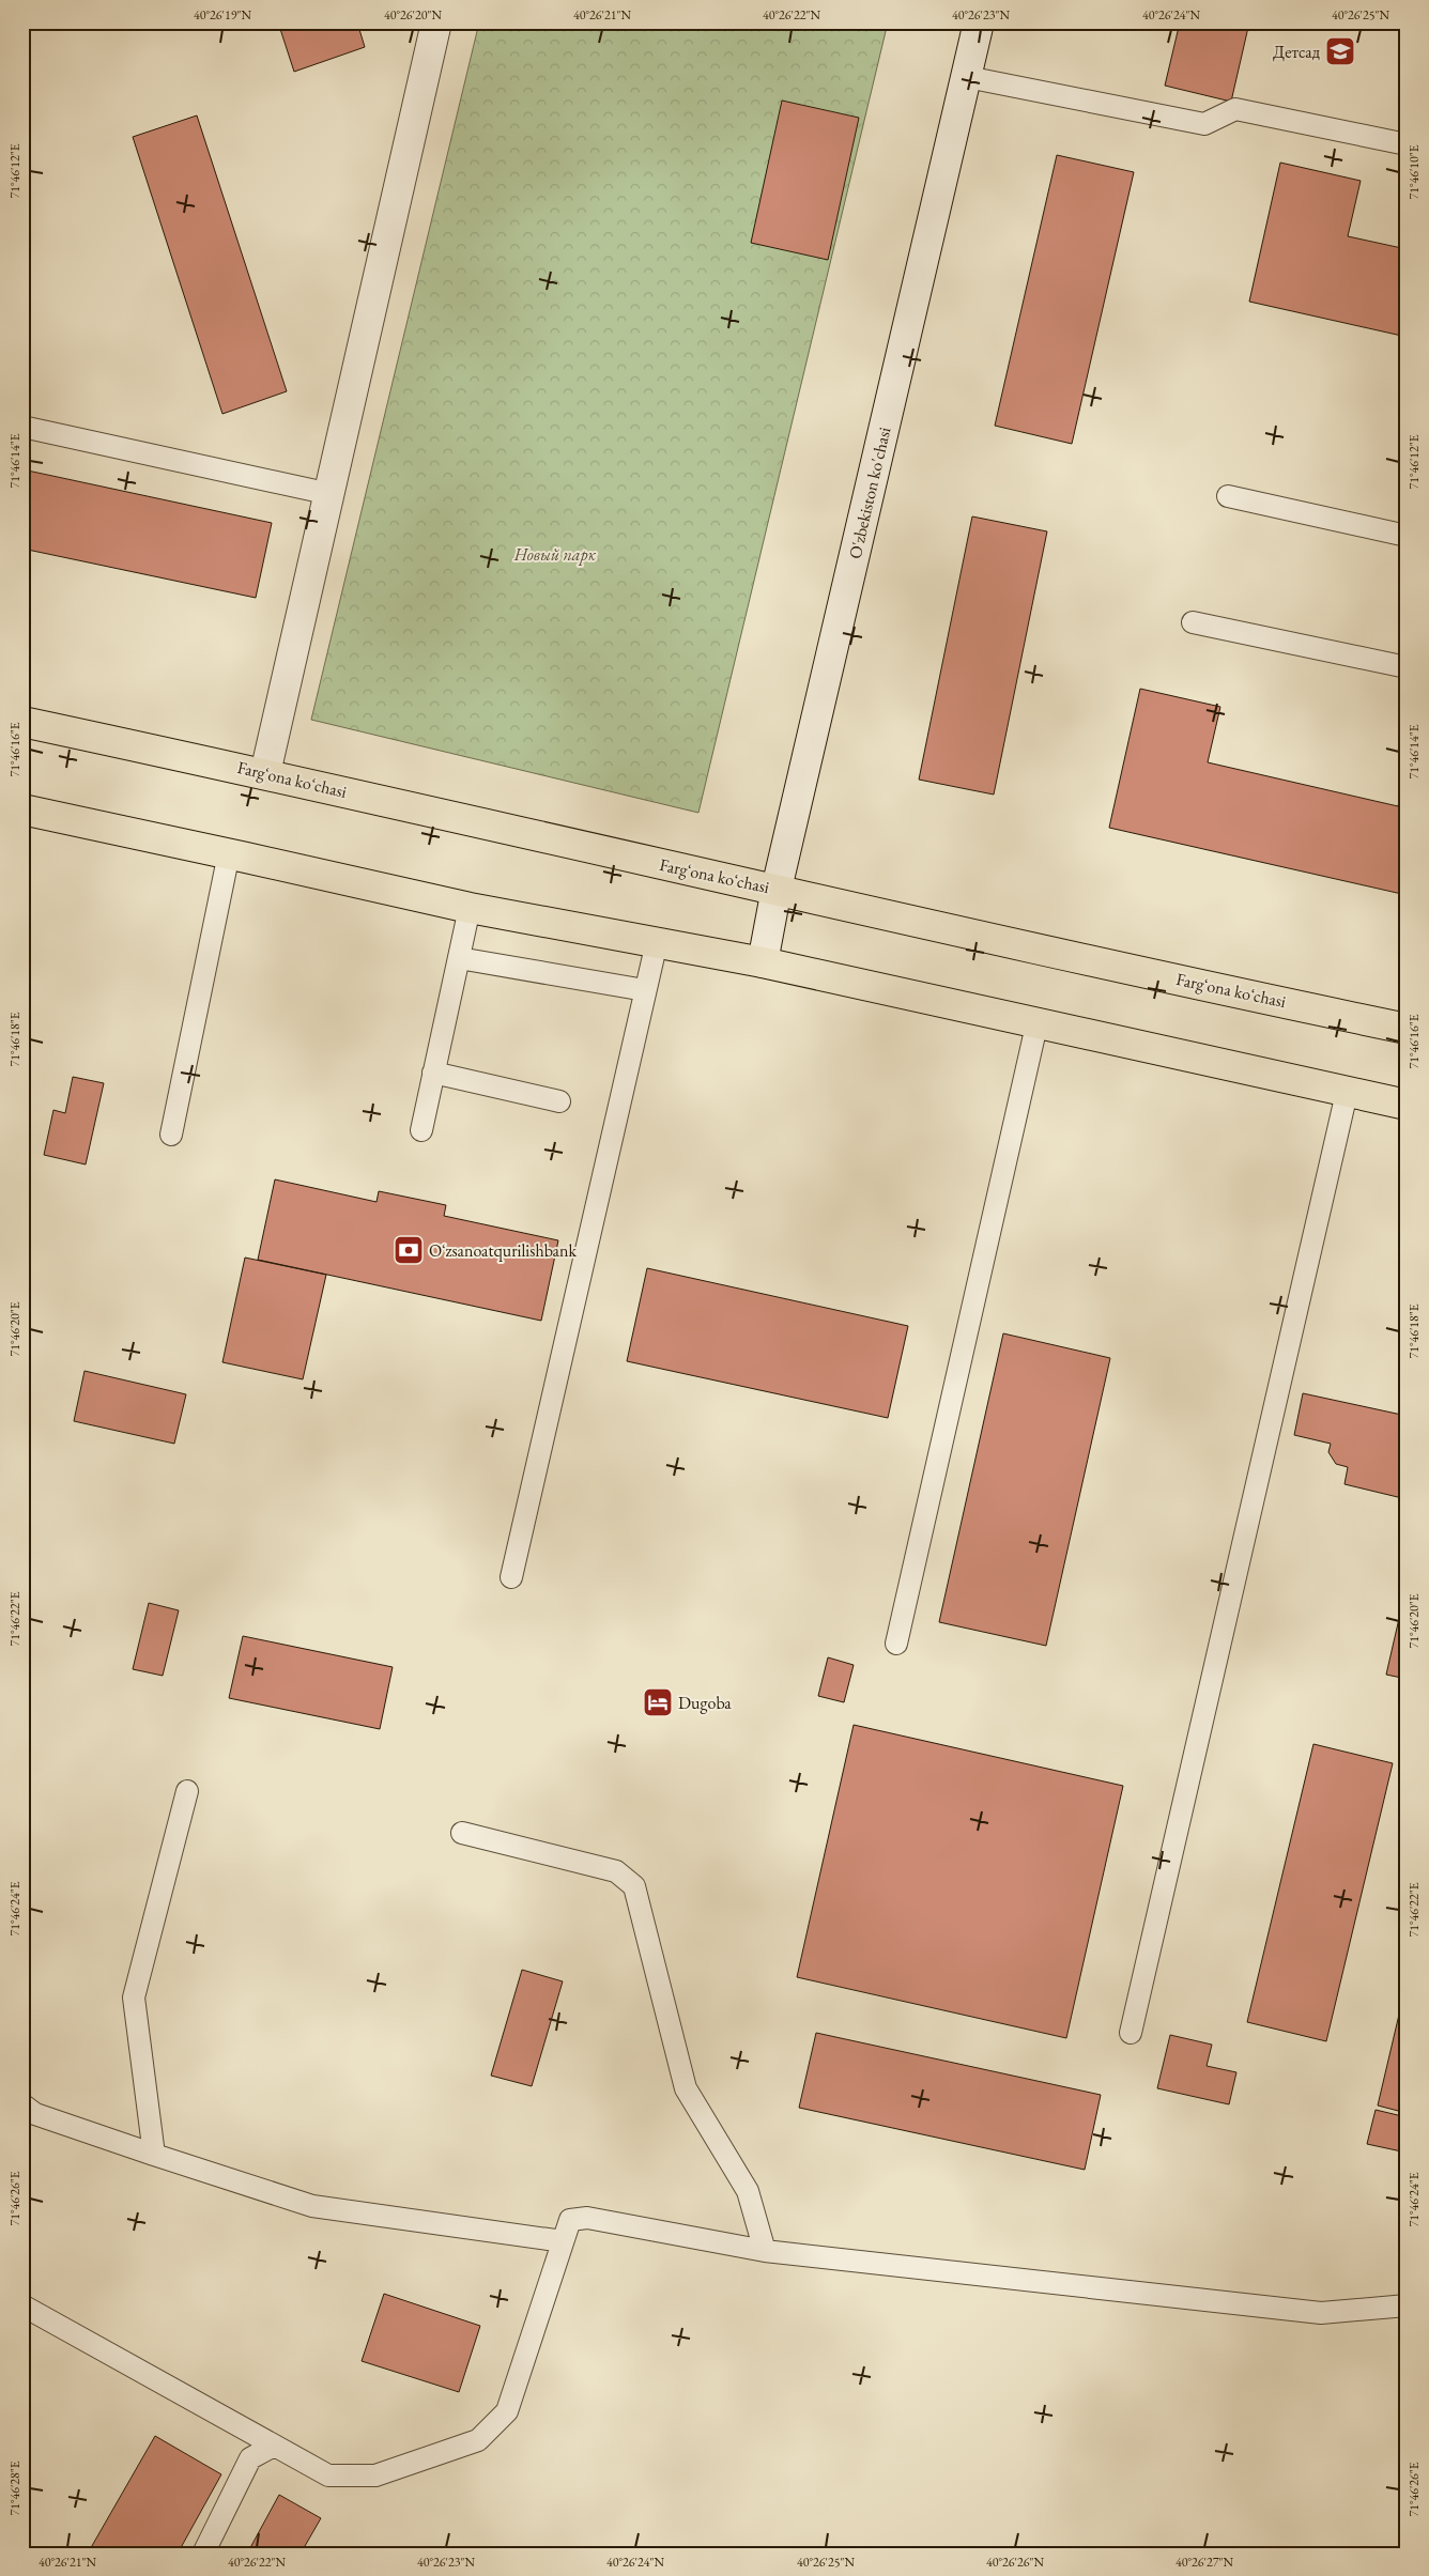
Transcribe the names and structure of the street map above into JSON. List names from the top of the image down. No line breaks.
{"streets":{"main road":["Fargʻona koʻchasi"],"street":["O'zbekiston ko'chasi"]},"crossings":[["O'zbekiston ko'chasi","Fargʻona koʻchasi"]],"parks":["Новый парк"],"places":{"school or university":["Детсад"],"bank":["Oʻzsanoatqurilishbank"],"hotel":["Dugoba"]},"coordinates":["40°26'19\"N","40°26'20\"N","40°26'21\"N","40°26'22\"N","40°26'23\"N","40°26'24\"N","40°26'25\"N","71°46'12\"E","71°46'10\"E","71°46'14\"E","71°46'16\"E","71°46'18\"E","71°46'20\"E","71°46'22\"E","71°46'24\"E","71°46'26\"E","71°46'28\"E","40°26'26\"N","40°26'27\"N"]}
